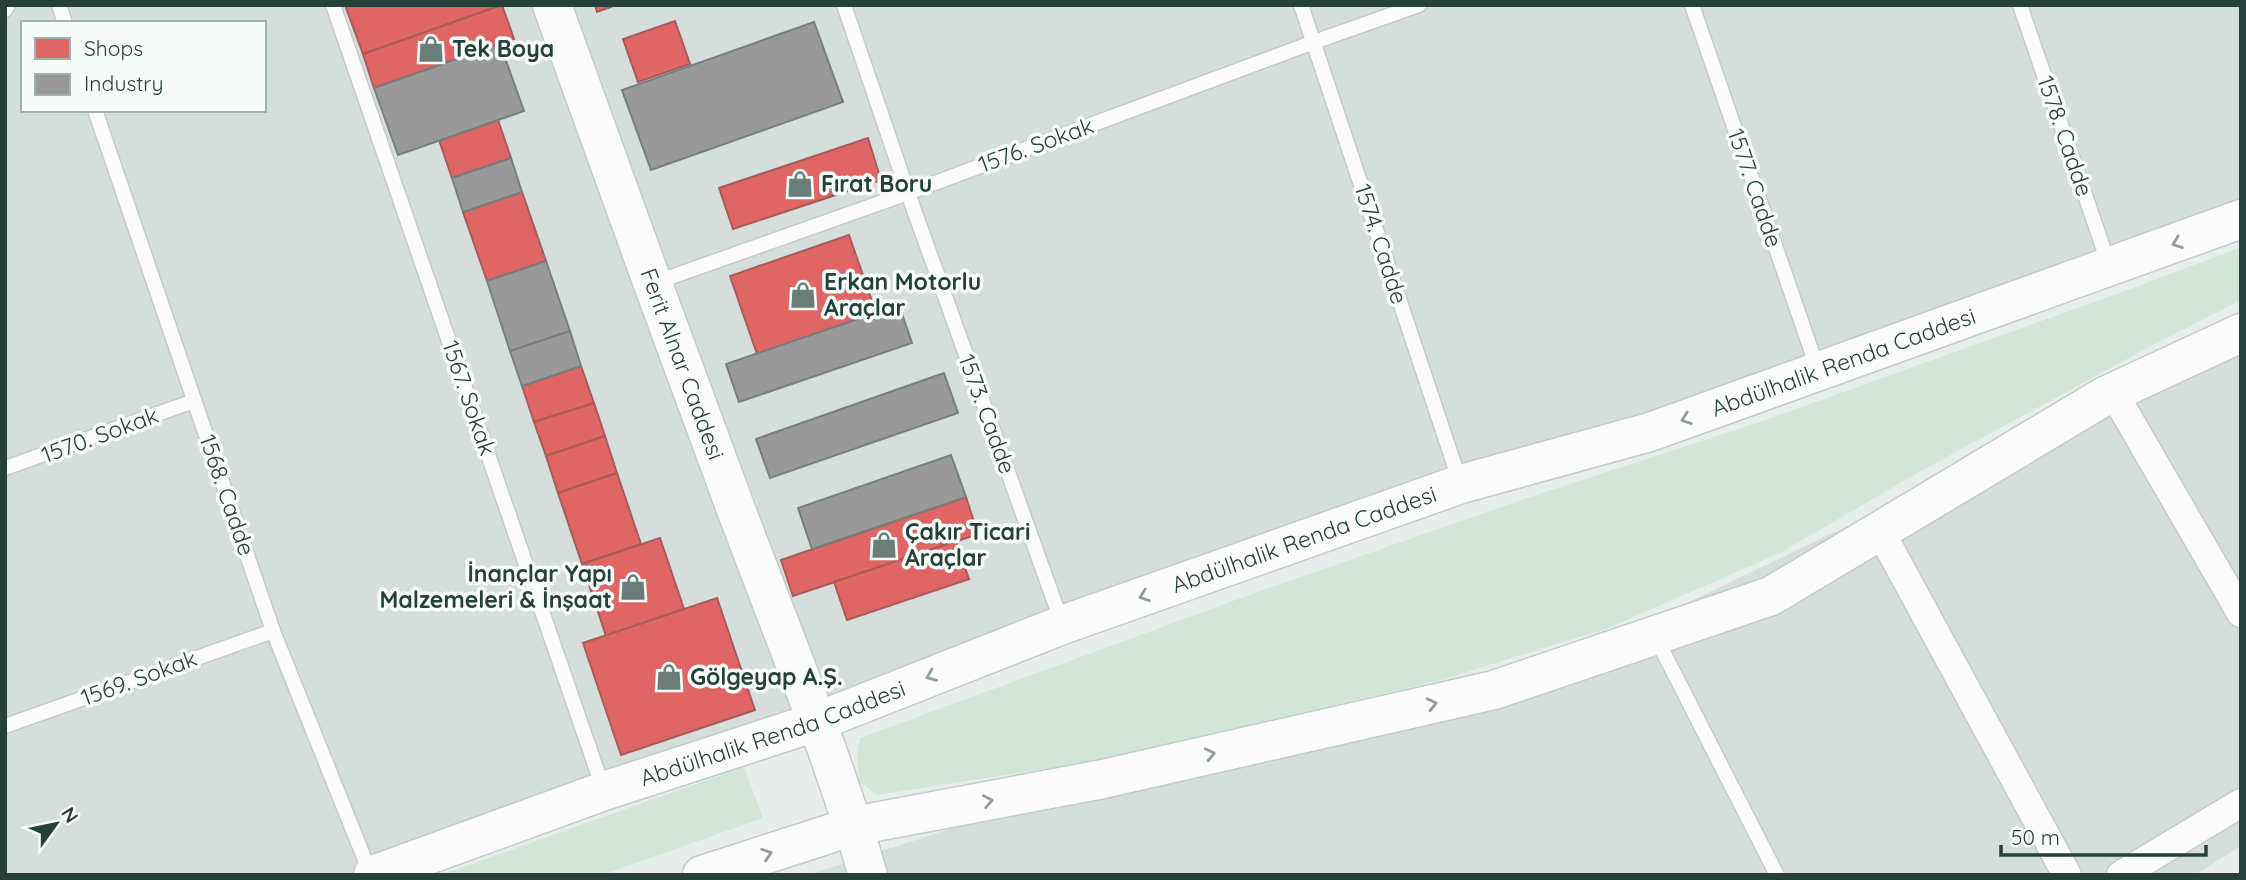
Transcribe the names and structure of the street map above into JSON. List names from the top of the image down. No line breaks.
{"streets":{"main road":["Abdülhalik Renda Caddesi","Ferit Alnar Caddesi"],"lane":["1578. Cadde","1576. Sokak","1577. Cadde","1574. Cadde","1567. Sokak","1573. Cadde","1570. Sokak","1568. Cadde","1569. Sokak"]},"crossings":[["1578. Cadde","Abdülhalik Renda Caddesi"],["1576. Sokak","1574. Cadde"],["1576. Sokak","Ferit Alnar Caddesi"],["1576. Sokak","1573. Cadde"],["1577. Cadde","Abdülhalik Renda Caddesi"],["1574. Cadde","Abdülhalik Renda Caddesi"],["Abdülhalik Renda Caddesi","Ferit Alnar Caddesi"],["Abdülhalik Renda Caddesi","1567. Sokak"],["Abdülhalik Renda Caddesi","1573. Cadde"],["Abdülhalik Renda Caddesi","1568. Cadde"],["1570. Sokak","1568. Cadde"],["1568. Cadde","1569. Sokak"]],"places":{"shop":["Tek Boya","Fırat Boru","Erkan Motorlu Araçlar","Çakır Ticari Araçlar","İnançlar Yapı Malzemeleri & İnşaat","Gölgeyap A.Ş."]},"legend":["Shops","Industry"],"scale_bar":"50 m","north":"top right"}
